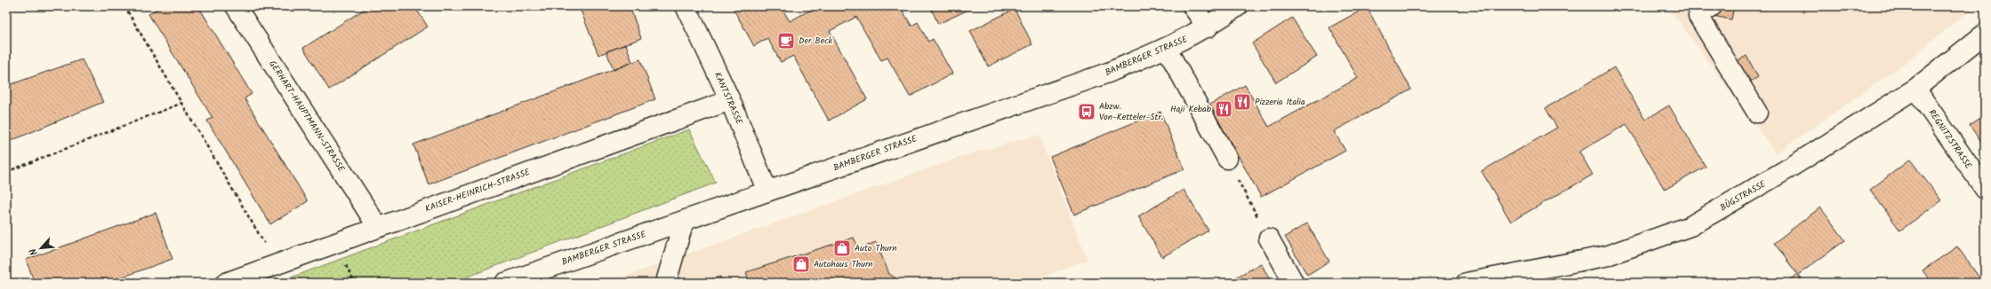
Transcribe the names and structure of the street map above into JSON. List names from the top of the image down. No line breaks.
{"streets":{"street":["BAMBERGER STRASSE","KANTSTRASSE","GERHART-HAUPTMANN-STRASSE","REGNITZSTRASSE","KAISER-HEINRICH-STRASSE","BÜGSTRASSE"]},"crossings":[["BAMBERGER STRASSE","KANTSTRASSE"],["KANTSTRASSE","KAISER-HEINRICH-STRASSE"],["GERHART-HAUPTMANN-STRASSE","KAISER-HEINRICH-STRASSE"],["REGNITZSTRASSE","BÜGSTRASSE"]],"places":{"cafe":["Der Beck"],"restaurant":["Pizzeria Italia","Haji Kebab"],"bus stop":["Abzw. Von-Ketteler-Str."],"shop":["Auto Thurn","Autohaus Thurn"]},"north":"bottom left"}
